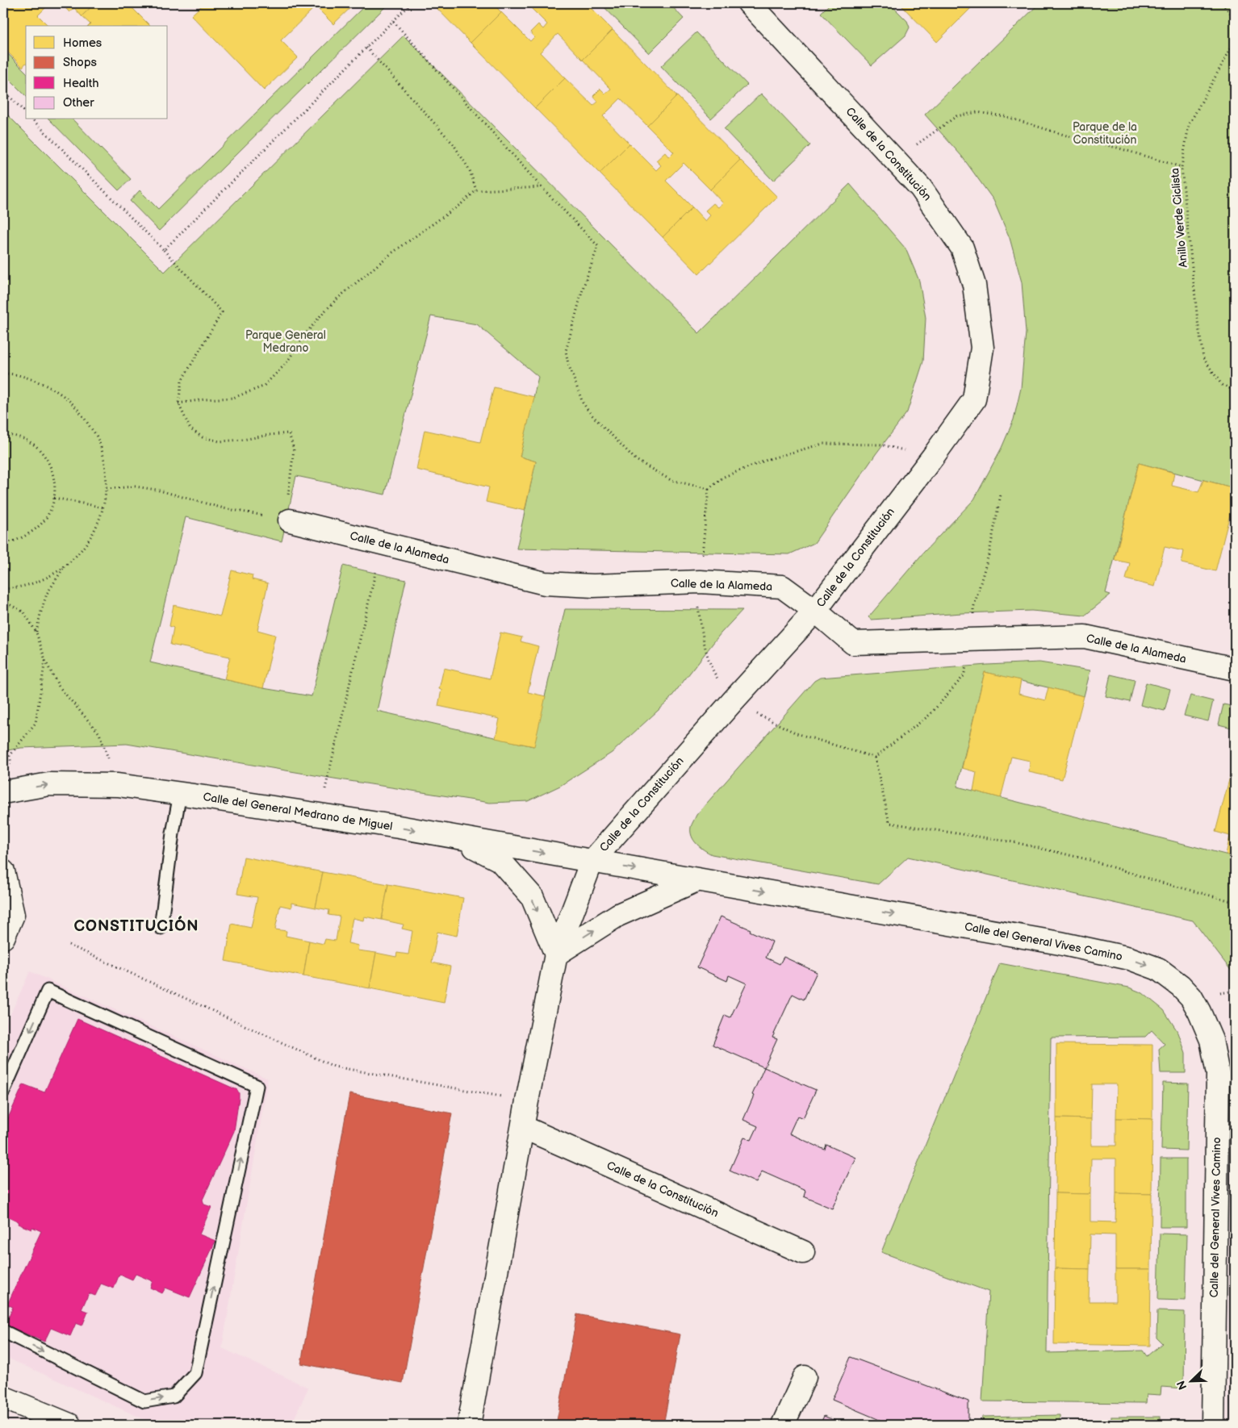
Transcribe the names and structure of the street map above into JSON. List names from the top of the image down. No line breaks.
{"streets":{"street":["Calle de la Constitución","Calle de la Alameda","Calle del General Medrano de Miguel","Calle del General Vives Camino"],"path":["Anillo Verde Ciclista"]},"crossings":[["Calle de la Constitución","Calle de la Alameda"],["Calle de la Constitución","Calle del General Medrano de Miguel"],["Calle de la Constitución","Calle del General Vives Camino"],["Calle del General Medrano de Miguel","Calle del General Vives Camino"]],"one_way":["Calle del General Medrano de Miguel"],"districts":["CONSTITUCIÓN"],"parks":["Parque de la Constitución","Parque General Medrano"],"legend":["Homes","Shops","Health","Other"],"north":"bottom left"}
